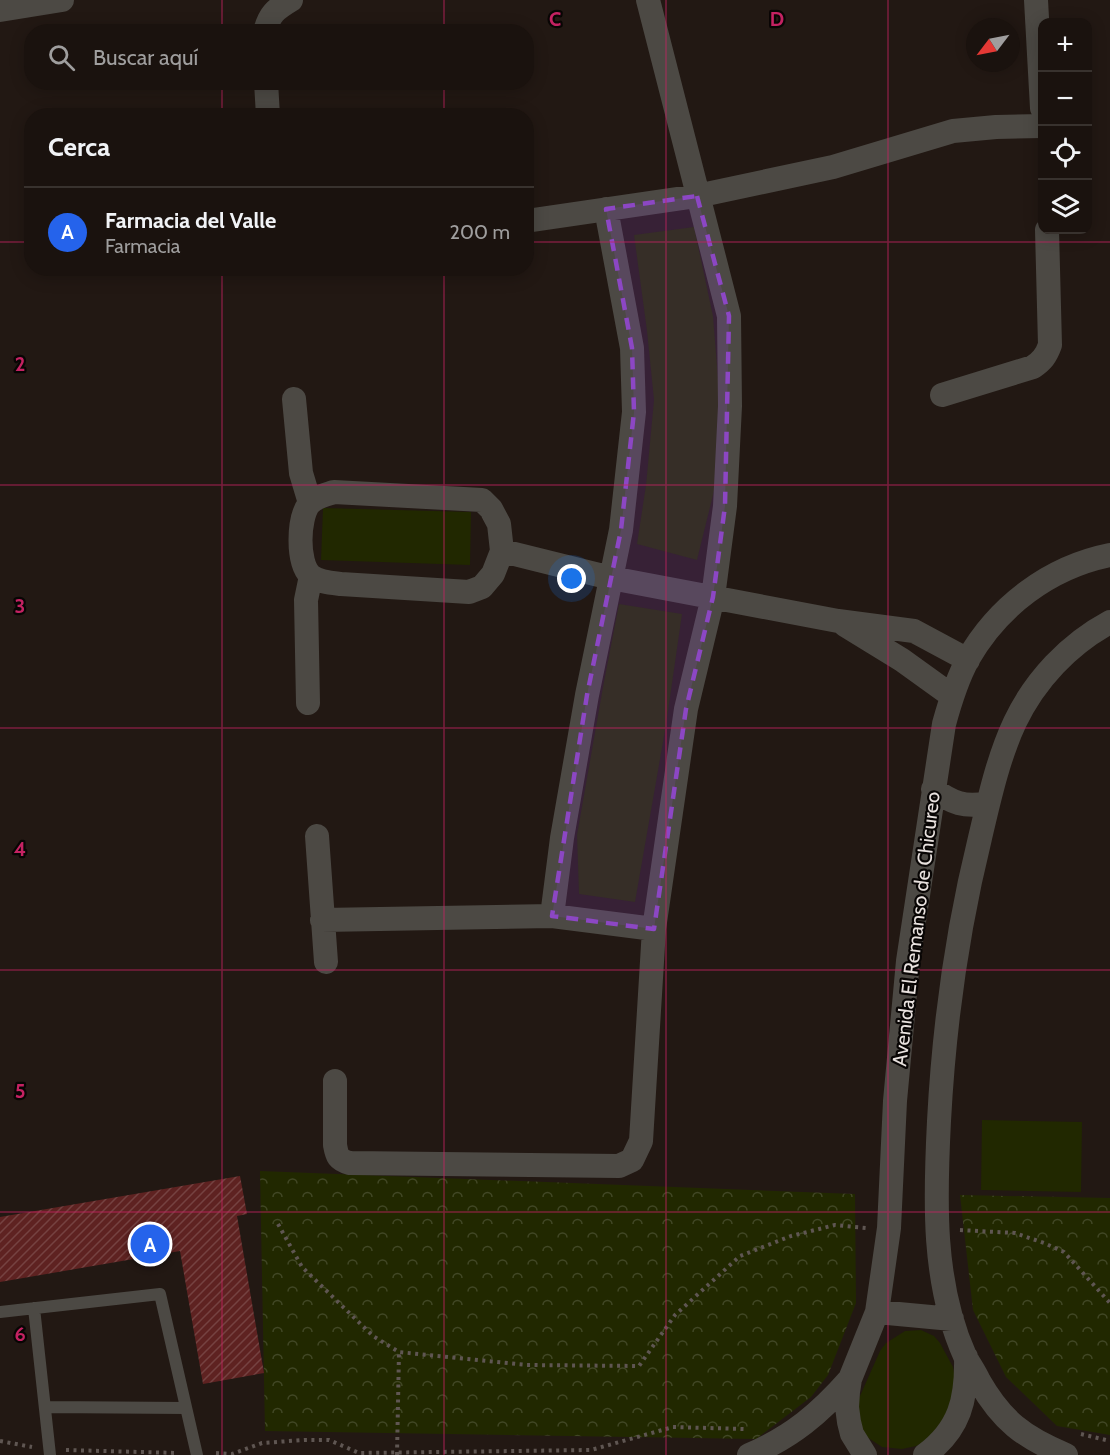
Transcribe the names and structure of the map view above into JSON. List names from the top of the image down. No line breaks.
{"streets":{"street":["Avenida El Remanso de Chicureo"]},"north":"bottom left","page":{"map_buttons":["+","−"],"search":"Buscar aquí","heading":"Cerca","list":[{"mark":"A","name":"Farmacia del Valle","note":"Farmacia","value":"200 m"}],"pins":"A"},"grid":{"columns":["C","D"],"rows":["2","3","4","5","6"]}}
